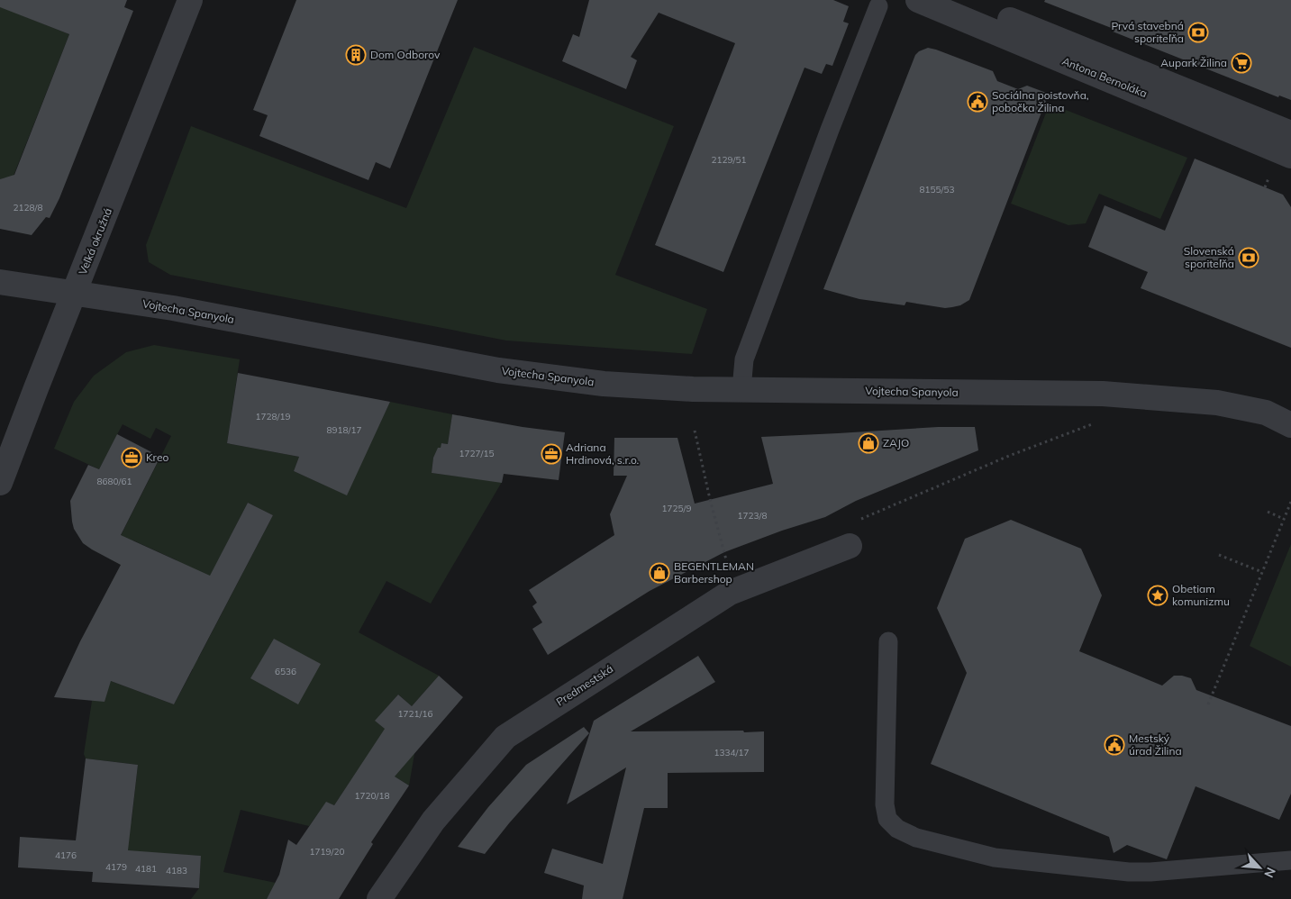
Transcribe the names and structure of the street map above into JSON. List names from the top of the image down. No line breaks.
{"streets":{"street":["Antona Bernoláka","Veľká okružná","Vojtecha Spanyola","Predmestská"]},"crossings":[["Veľká okružná","Vojtecha Spanyola"]],"places":{"bank":["Prvá stavebná sporiteľňa","Slovenská sporiteľňa"],"building":["Dom Odborov"],"supermarket":["Aupark Žilina"],"public building":["Sociálna poisťovňa, pobočka Žilina","Mestský úrad Žilina"],"shop":["ZAJO","BEGENTLEMAN Barbershop"],"office":["Adriana Hrdinová, s.r.o.","Kreo"],"place":["Obetiam komunizmu"]},"house_numbers":["2129/51","8155/53","2128/8","1728/19","8918/17","1727/15","8680/61","1725/9","1723/8","6536","1721/16","1334/17","1720/18","1719/20","4176","4179","4181","4183"],"north":"bottom right"}
